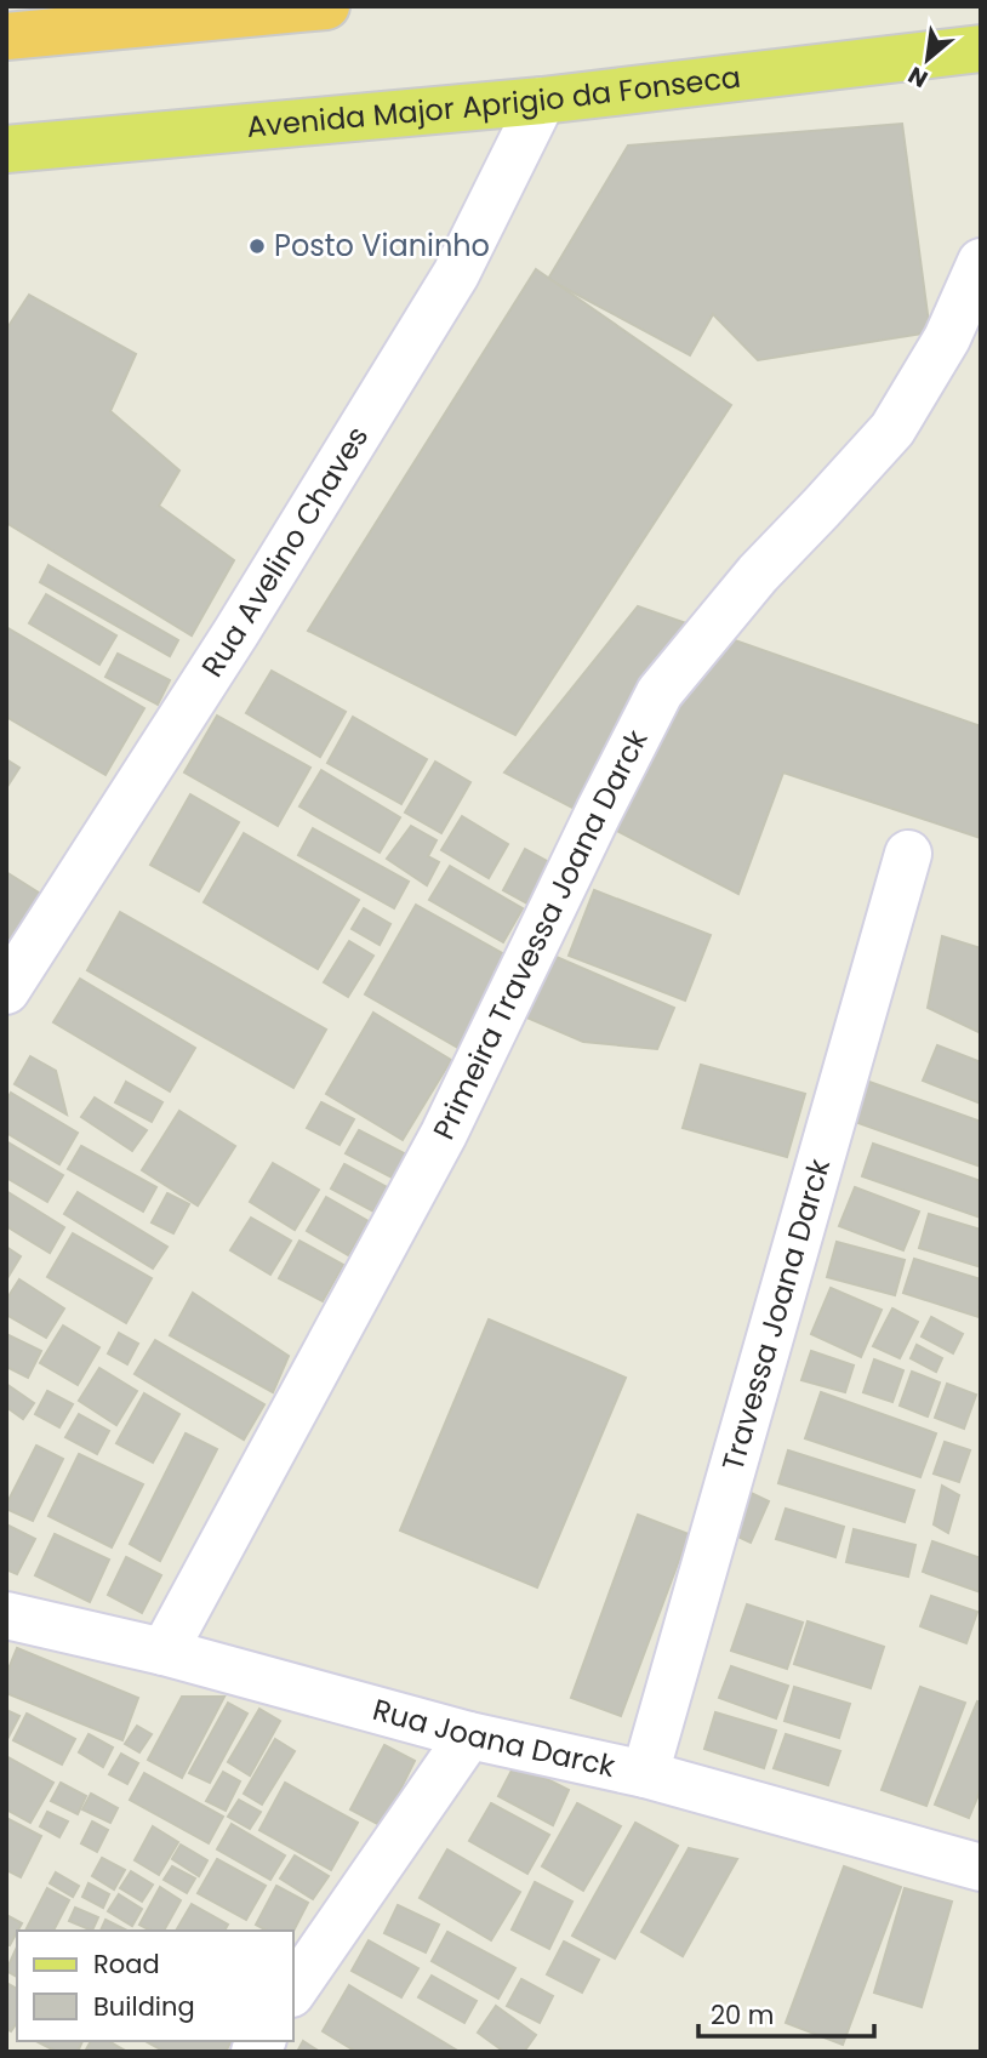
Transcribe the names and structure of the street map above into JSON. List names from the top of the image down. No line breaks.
{"streets":{"main road":["Avenida Major Aprigio da Fonseca"],"street":["Rua Avelino Chaves","Primeira Travessa Joana Darck","Travessa Joana Darck","Rua Joana Darck"]},"crossings":[["Avenida Major Aprigio da Fonseca","Rua Avelino Chaves"],["Primeira Travessa Joana Darck","Rua Joana Darck"],["Travessa Joana Darck","Rua Joana Darck"]],"places":["Posto Vianinho"],"legend":["Road","Building"],"scale_bar":"20 m","north":"bottom left"}
